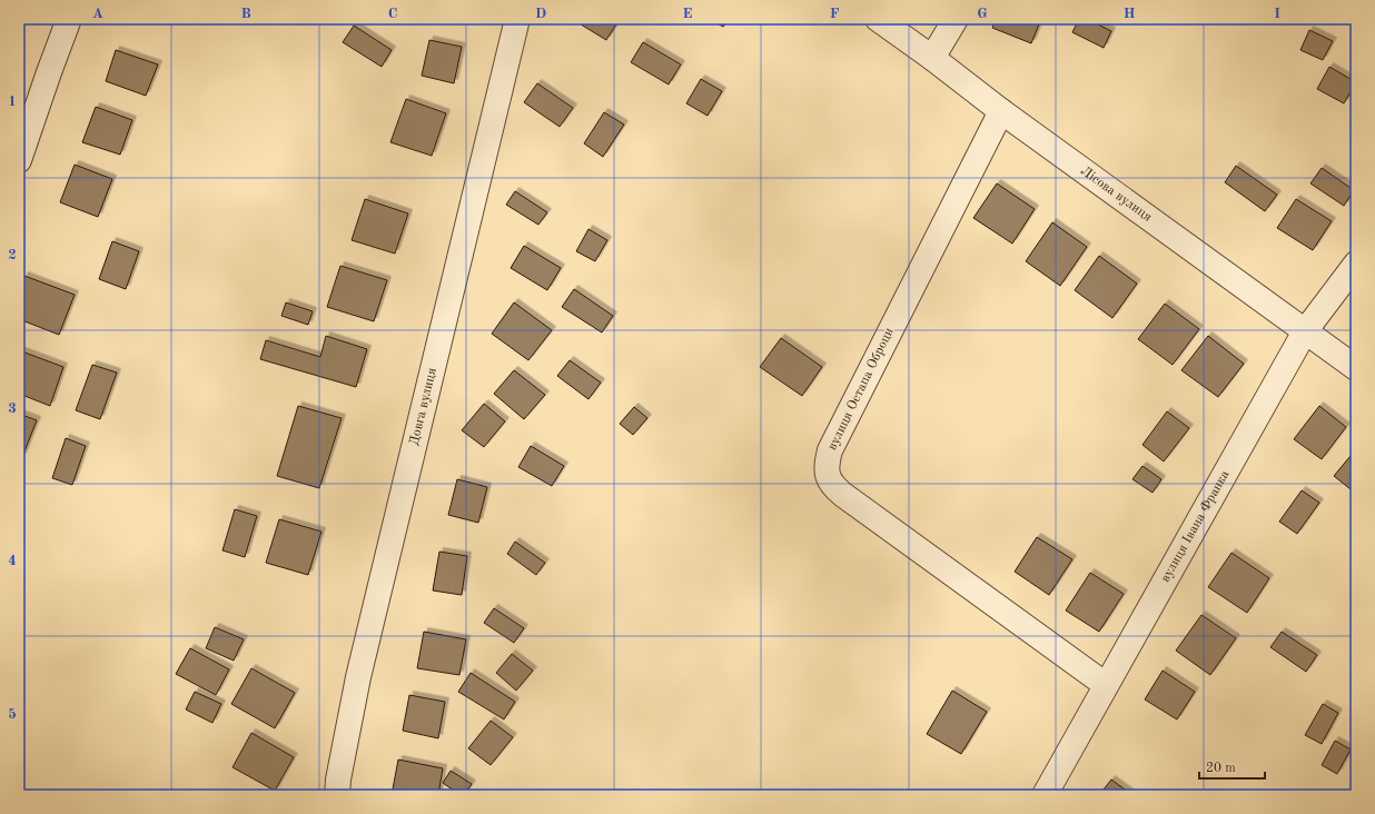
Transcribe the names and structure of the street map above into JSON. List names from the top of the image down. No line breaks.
{"streets":{"street":["Лісова вулиця","вулиця Остапа Оброци","Довга вулиця","вулиця Івана Франка"]},"crossings":[["Лісова вулиця","вулиця Остапа Оброци"],["Лісова вулиця","вулиця Івана Франка"],["вулиця Остапа Оброци","вулиця Івана Франка"]],"scale_bar":"20 m","grid":{"columns":["A","B","C","D","E","F","G","H","I"],"rows":["1","2","3","4","5"]}}
